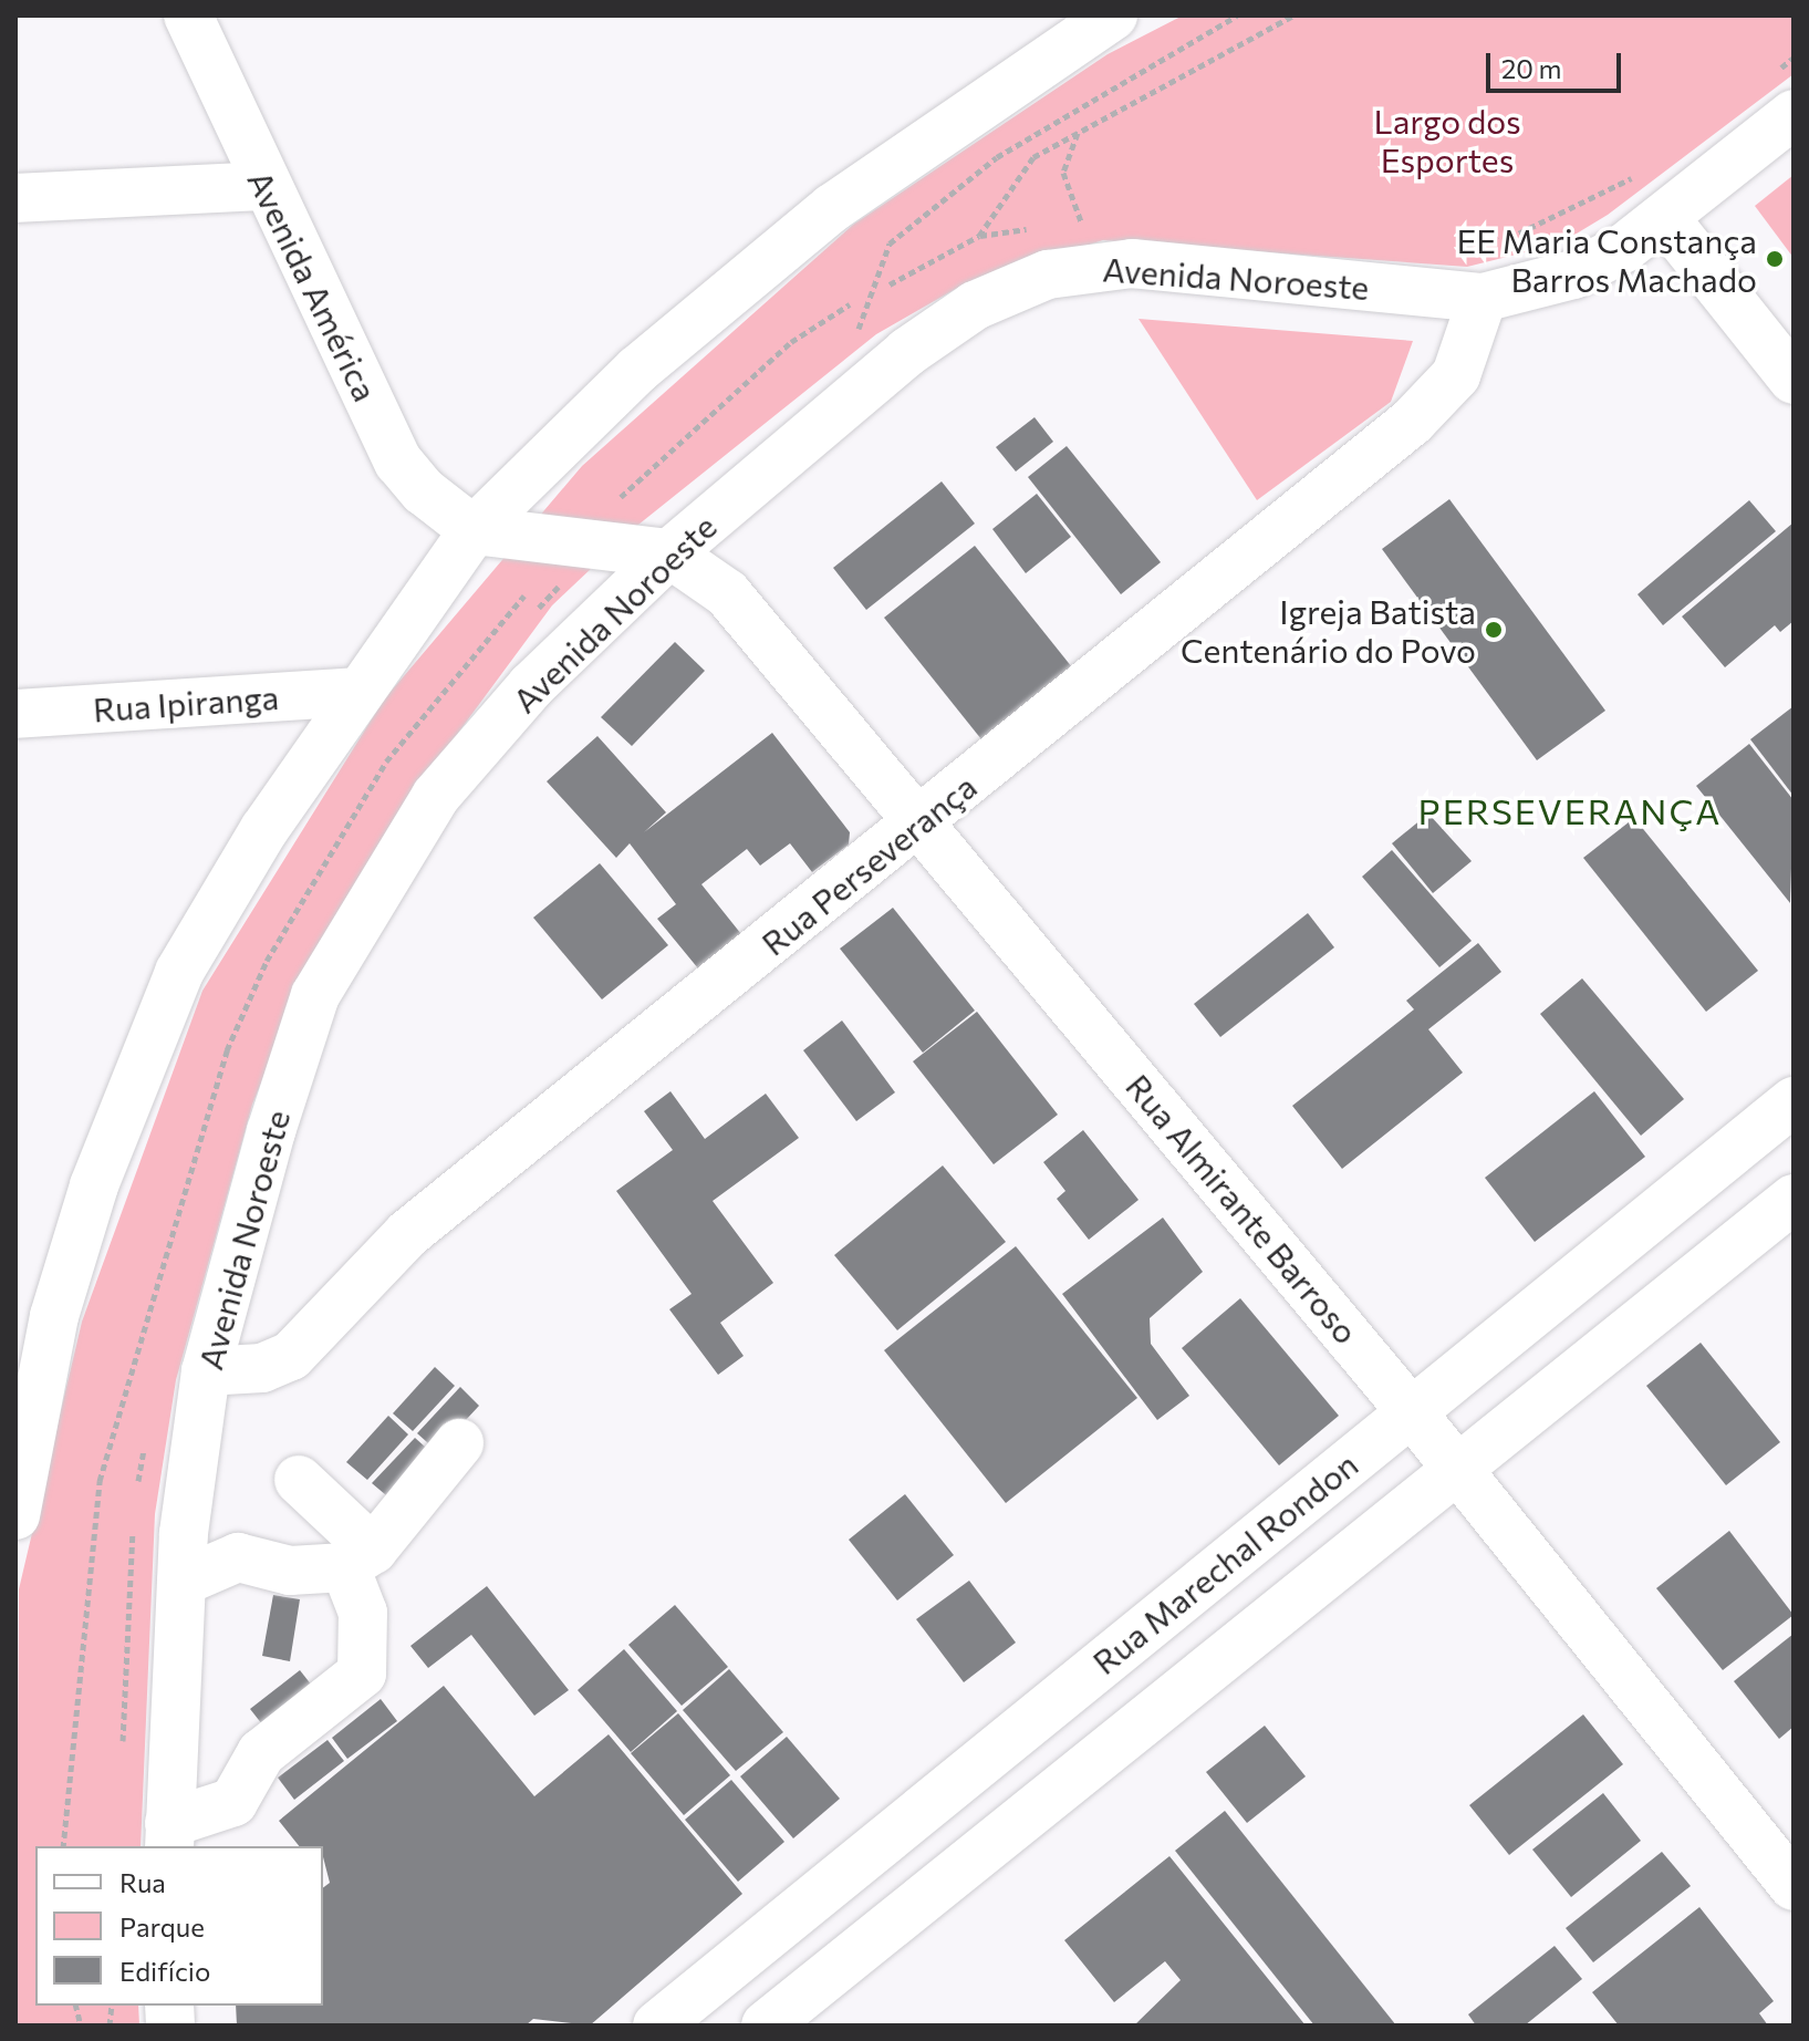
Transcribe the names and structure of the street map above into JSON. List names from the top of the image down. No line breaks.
{"streets":{"street":["Avenida Noroeste","Avenida América","Rua Ipiranga","Rua Perseverança","Rua Almirante Barroso","Rua Marechal Rondon"]},"crossings":[["Avenida Noroeste","Rua Perseverança"],["Avenida Noroeste","Rua Almirante Barroso"],["Rua Perseverança","Rua Almirante Barroso"],["Rua Almirante Barroso","Rua Marechal Rondon"]],"districts":["PERSEVERANÇA"],"parks":["Largo dos Esportes"],"places":["EE Maria Constança Barros Machado","Igreja Batista Centenário do Povo"],"legend":["Rua","Parque","Edifício"],"scale_bar":"20 m"}
